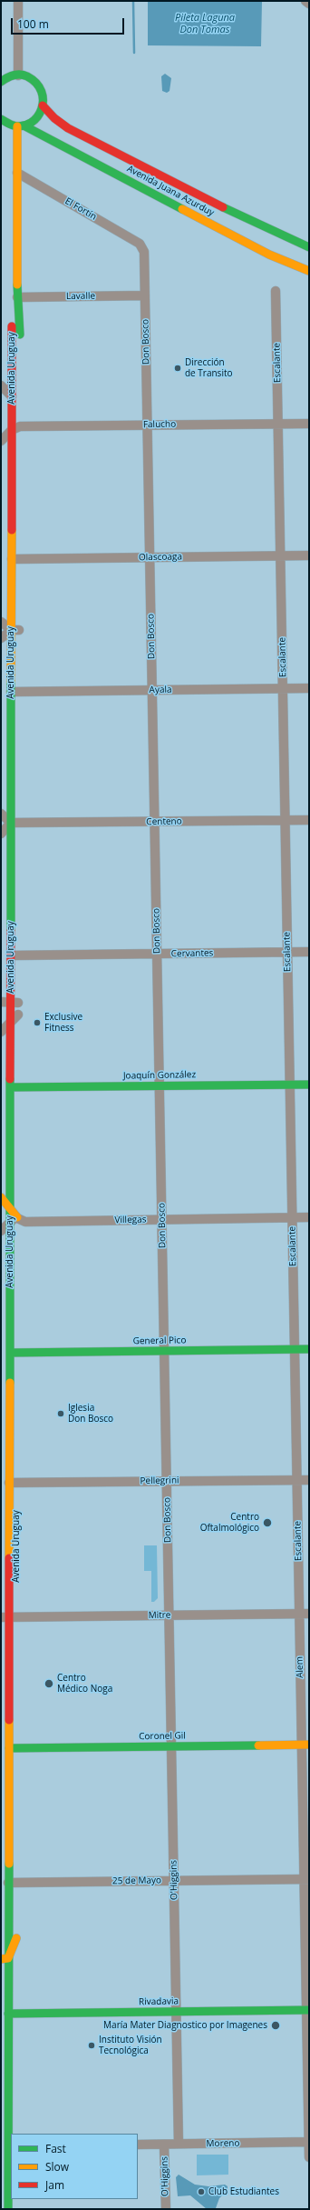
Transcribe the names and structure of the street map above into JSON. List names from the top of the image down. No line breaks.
{"streets":{"main road":["Avenida Juana Azurduy","Avenida Uruguay","Joaquín González","General Pico","Coronel Gil","Rivadavia"],"street":["El Fortín","Lavalle","Don Bosco","Escalante","Falucho","Olascoaga","Ayala","Centeno","Cervantes","Villegas","Pellegrini","Mitre","Alem","O'Higgins","25 de Mayo","Moreno"]},"crossings":[["Avenida Juana Azurduy","Avenida Uruguay"],["El Fortín","Don Bosco"],["El Fortín","Avenida Uruguay"],["Lavalle","Don Bosco"],["Lavalle","Avenida Uruguay"],["Don Bosco","Falucho"],["Don Bosco","Olascoaga"],["Don Bosco","Ayala"],["Don Bosco","Centeno"],["Don Bosco","Cervantes"],["Don Bosco","Joaquín González"],["Don Bosco","Villegas"],["Don Bosco","General Pico"],["Don Bosco","Pellegrini"],["Don Bosco","Mitre"],["Don Bosco","O'Higgins"],["Escalante","Falucho"],["Escalante","Olascoaga"],["Escalante","Ayala"],["Escalante","Centeno"],["Escalante","Cervantes"],["Escalante","Joaquín González"],["Escalante","Villegas"],["Escalante","General Pico"],["Escalante","Pellegrini"],["Escalante","Mitre"],["Escalante","Alem"],["Avenida Uruguay","Falucho"],["Avenida Uruguay","Olascoaga"],["Avenida Uruguay","Ayala"],["Avenida Uruguay","Centeno"],["Avenida Uruguay","Cervantes"],["Avenida Uruguay","Joaquín González"],["Avenida Uruguay","Villegas"],["Avenida Uruguay","General Pico"],["Avenida Uruguay","Pellegrini"],["Avenida Uruguay","Mitre"],["Mitre","Alem"],["Mitre","O'Higgins"],["Alem","Coronel Gil"],["Alem","25 de Mayo"],["Alem","Rivadavia"],["Alem","Moreno"],["Coronel Gil","O'Higgins"],["O'Higgins","25 de Mayo"],["O'Higgins","Rivadavia"],["O'Higgins","Moreno"]],"water":["Pileta Laguna Don Tomas"],"places":["Dirección de Transito","Exclusive Fitness","Iglesia Don Bosco","Centro Oftalmológico","Centro Médico Noga","María Mater Diagnostico por Imagenes","Instituto Visión Tecnológica","Club Estudiantes"],"legend":["Fast","Slow","Jam"],"scale_bar":"100 m"}
